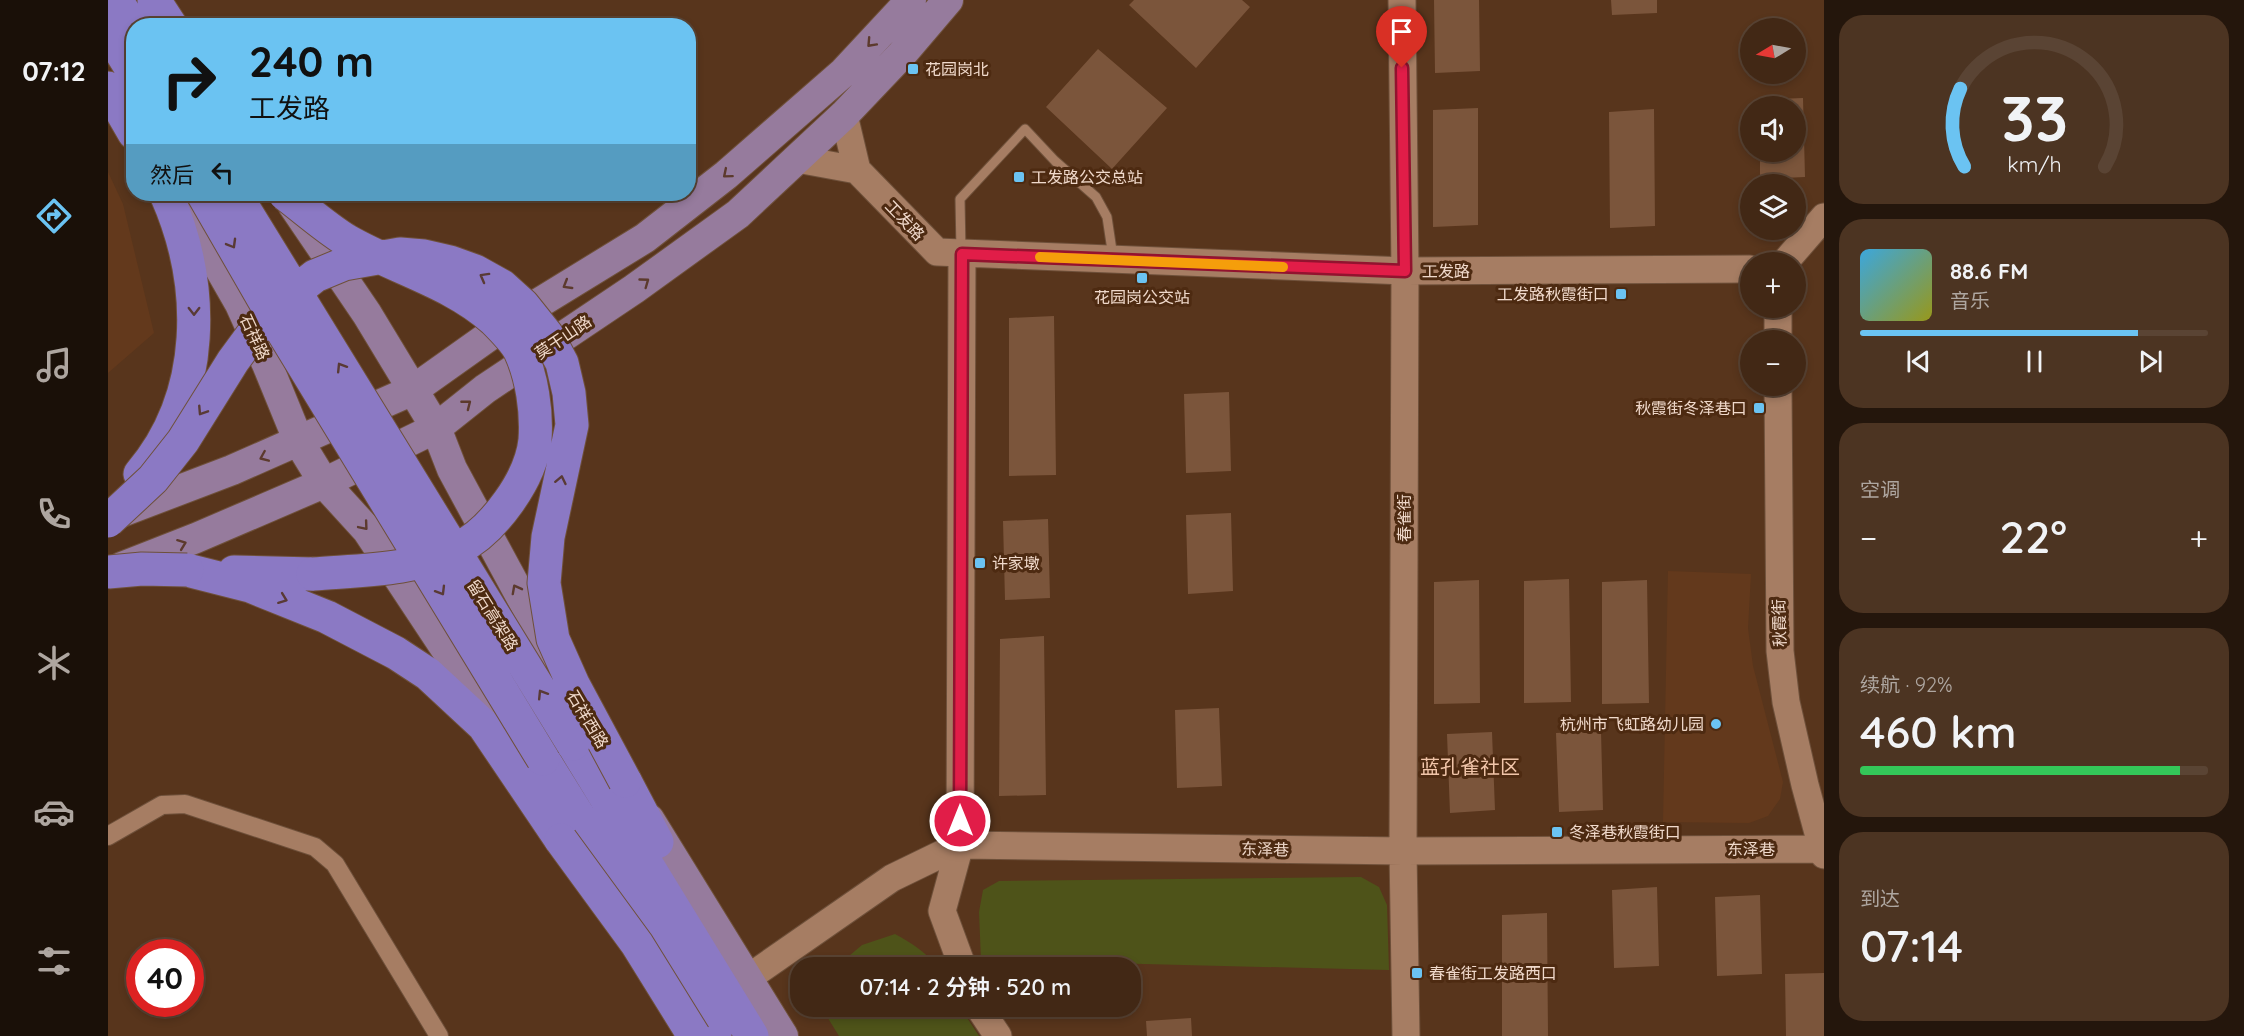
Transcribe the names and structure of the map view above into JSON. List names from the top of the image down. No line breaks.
{"streets":{"highway":["留石高架路"],"main road":["石祥路","莫干山路","石祥西路"],"street":["工发路","春雀街","秋霞街","东泽巷"]},"crossings":[["工发路","春雀街"],["石祥路","莫干山路"],["莫干山路","石祥西路"],["春雀街","东泽巷"],["秋霞街","东泽巷"],["石祥西路","东泽巷"]],"districts":["蓝孔雀社区"],"places":{"transit":["花园岗北","工发路公交总站","花园岗公交站","工发路秋霞街口","秋霞街冬泽巷口","许家墩","冬泽巷秋霞街口","春雀街工发路西口"],"other":["杭州市飞虹路幼儿园"]},"north":"left","page":{"tabs":"07:12","map_buttons":["+","−"],"turn":["240 m","工发路"],"then":"然后","song":["88.6 FM","音乐"],"tile":["空调",["续航 · 92%","460 km"],["到达","07:14"]],"heat":["−","22°","+"],"limit":"40","trip":"07:14 · 2 分钟 · 520 m","gauge":["33","km/h"]}}
